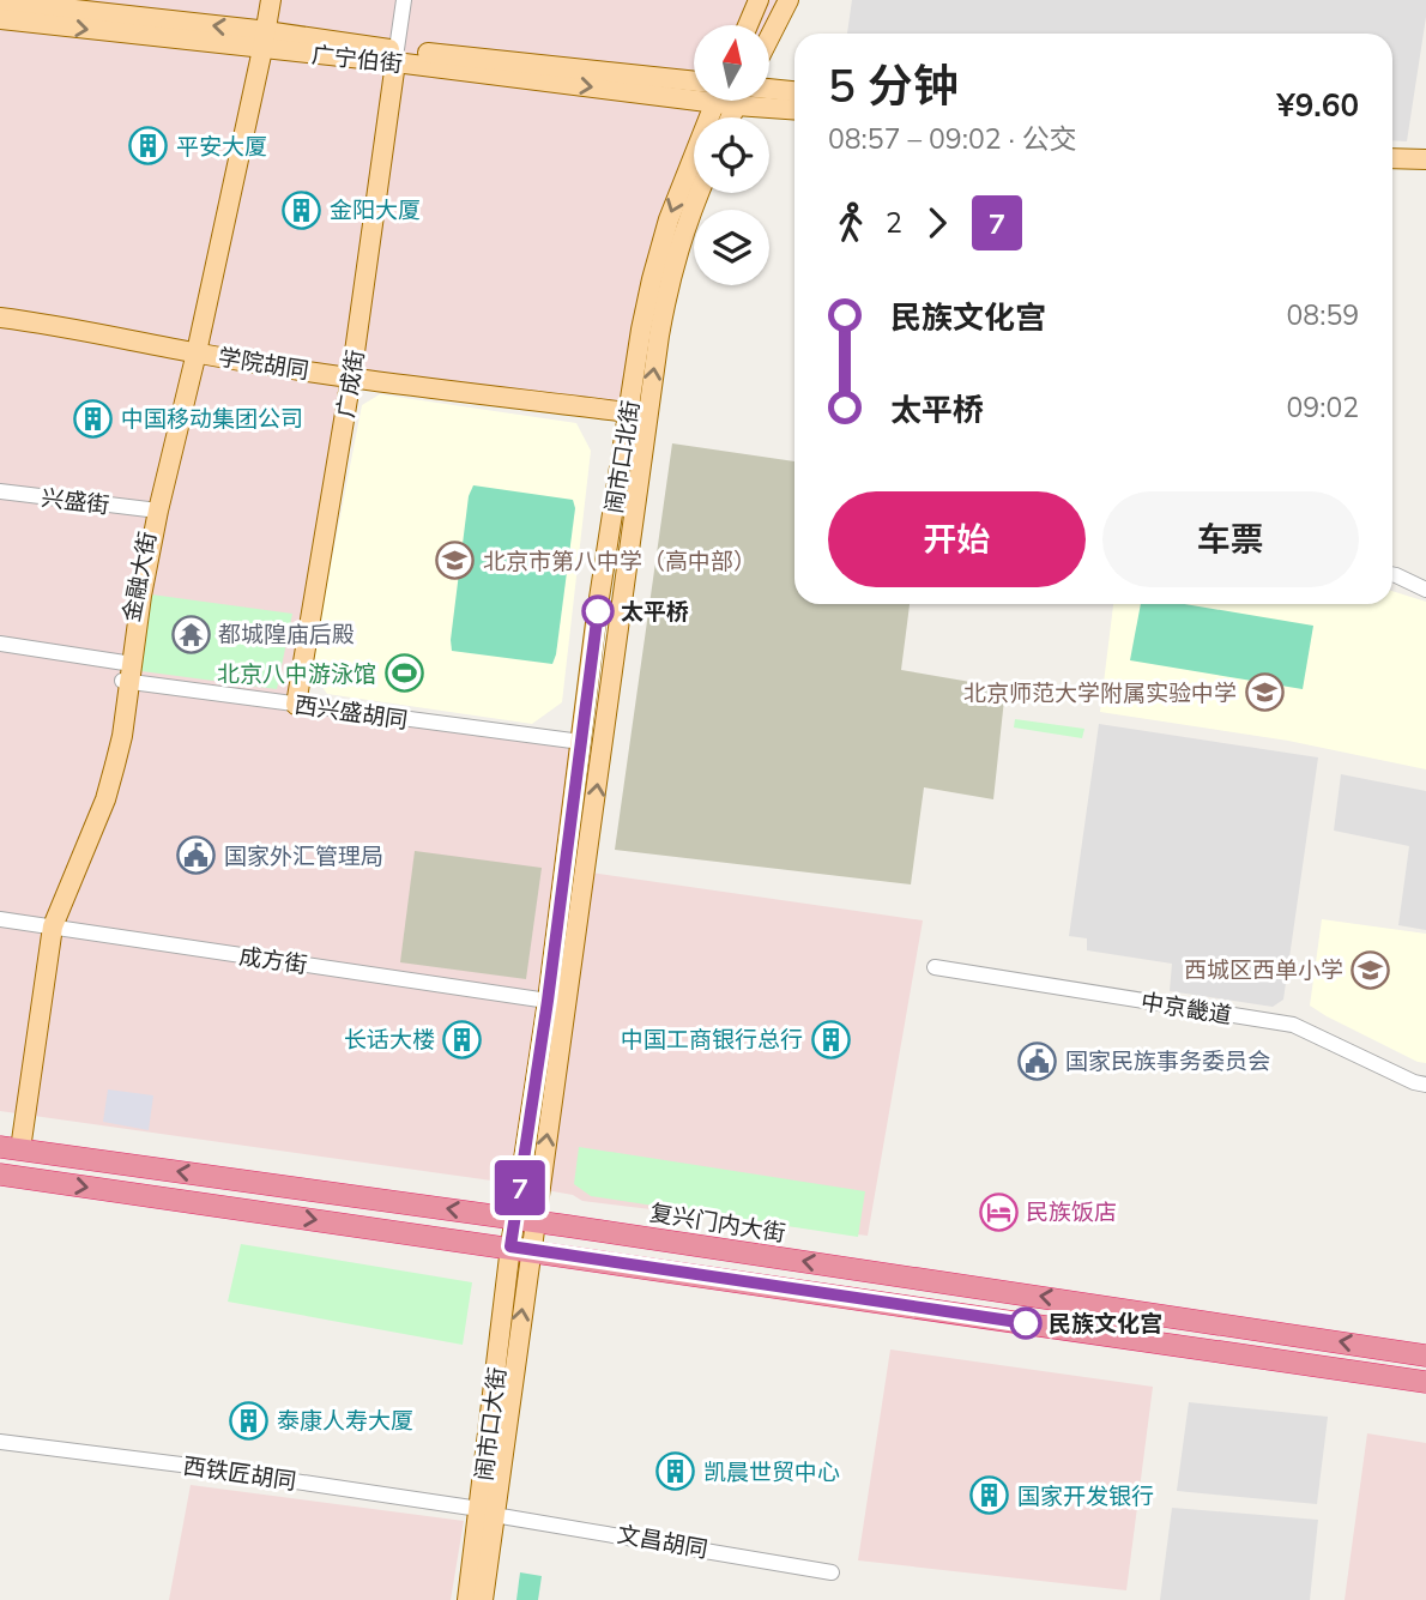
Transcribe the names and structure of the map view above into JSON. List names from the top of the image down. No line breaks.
{"streets":{"highway":["复兴门内大街"],"main road":["广宁伯街","学院胡同","广成街","闹市口北街","金融大街","闹市口大街"],"street":["兴盛街","西兴盛胡同","成方街","中京畿道","西铁匠胡同","文昌胡同"]},"crossings":[["广宁伯街","广成街"],["广宁伯街","金融大街"],["学院胡同","广成街"],["学院胡同","闹市口北街"],["学院胡同","金融大街"],["广成街","西兴盛胡同"],["闹市口北街","西兴盛胡同"],["闹市口北街","成方街"],["闹市口北街","复兴门内大街"],["闹市口北街","闹市口大街"],["兴盛街","金融大街"],["金融大街","西兴盛胡同"],["金融大街","成方街"],["金融大街","复兴门内大街"],["复兴门内大街","闹市口大街"],["闹市口大街","西铁匠胡同"],["闹市口大街","文昌胡同"],["西铁匠胡同","文昌胡同"]],"places":{"building":["平安大厦","金阳大厦","中国移动集团公司","长话大楼","中国工商银行总行","泰康人寿大厦","凯晨世贸中心","国家开发银行"],"school or university":["北京市第八中学（高中部）","北京师范大学附属实验中学","西城区西单小学"],"other":["太平桥","民族文化宫"],"temple":["都城隍庙后殿"],"sports":["北京八中游泳馆"],"public building":["国家外汇管理局","国家民族事务委员会"],"hotel":["民族饭店"]},"lines":["bus line 7"],"north":"top","page":{"on_map":"7","heading":["5 分钟","08:57 – 09:02 · 公交","¥9.60"],"legs":["2","7"],"list":[{"name":"民族文化宫","value":"08:59"},{"name":"太平桥","value":"09:02"}],"buttons":["开始","车票"]}}
